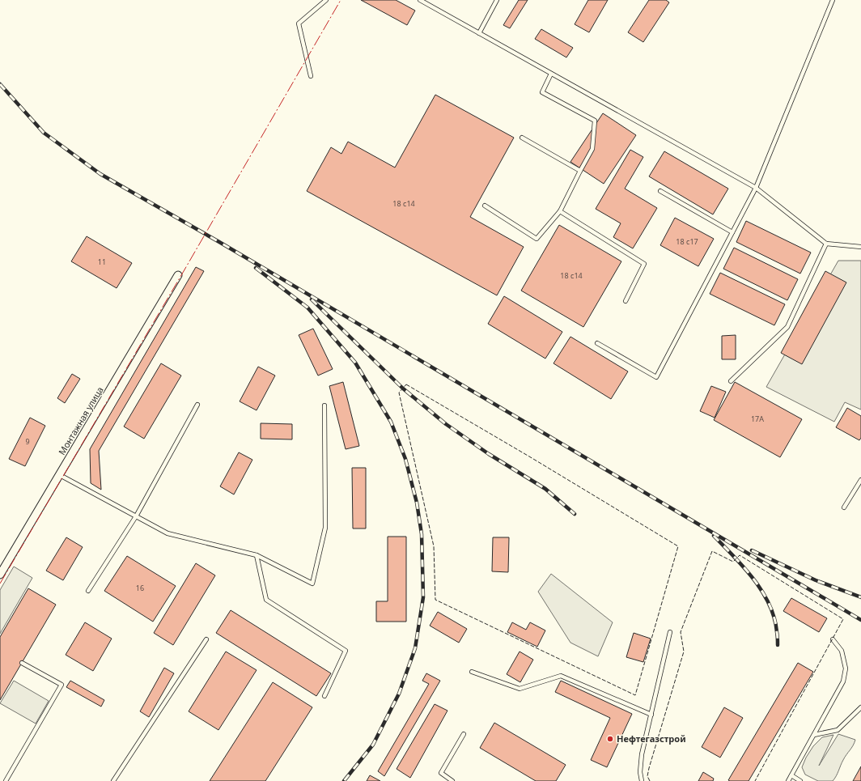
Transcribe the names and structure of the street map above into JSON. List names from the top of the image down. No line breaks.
{"streets":{"street":["Монтажная улица"]},"places":["Нефтегазстрой"],"house_numbers":["18 с14","18 с17","11","18 с14","17А","9","16"]}
